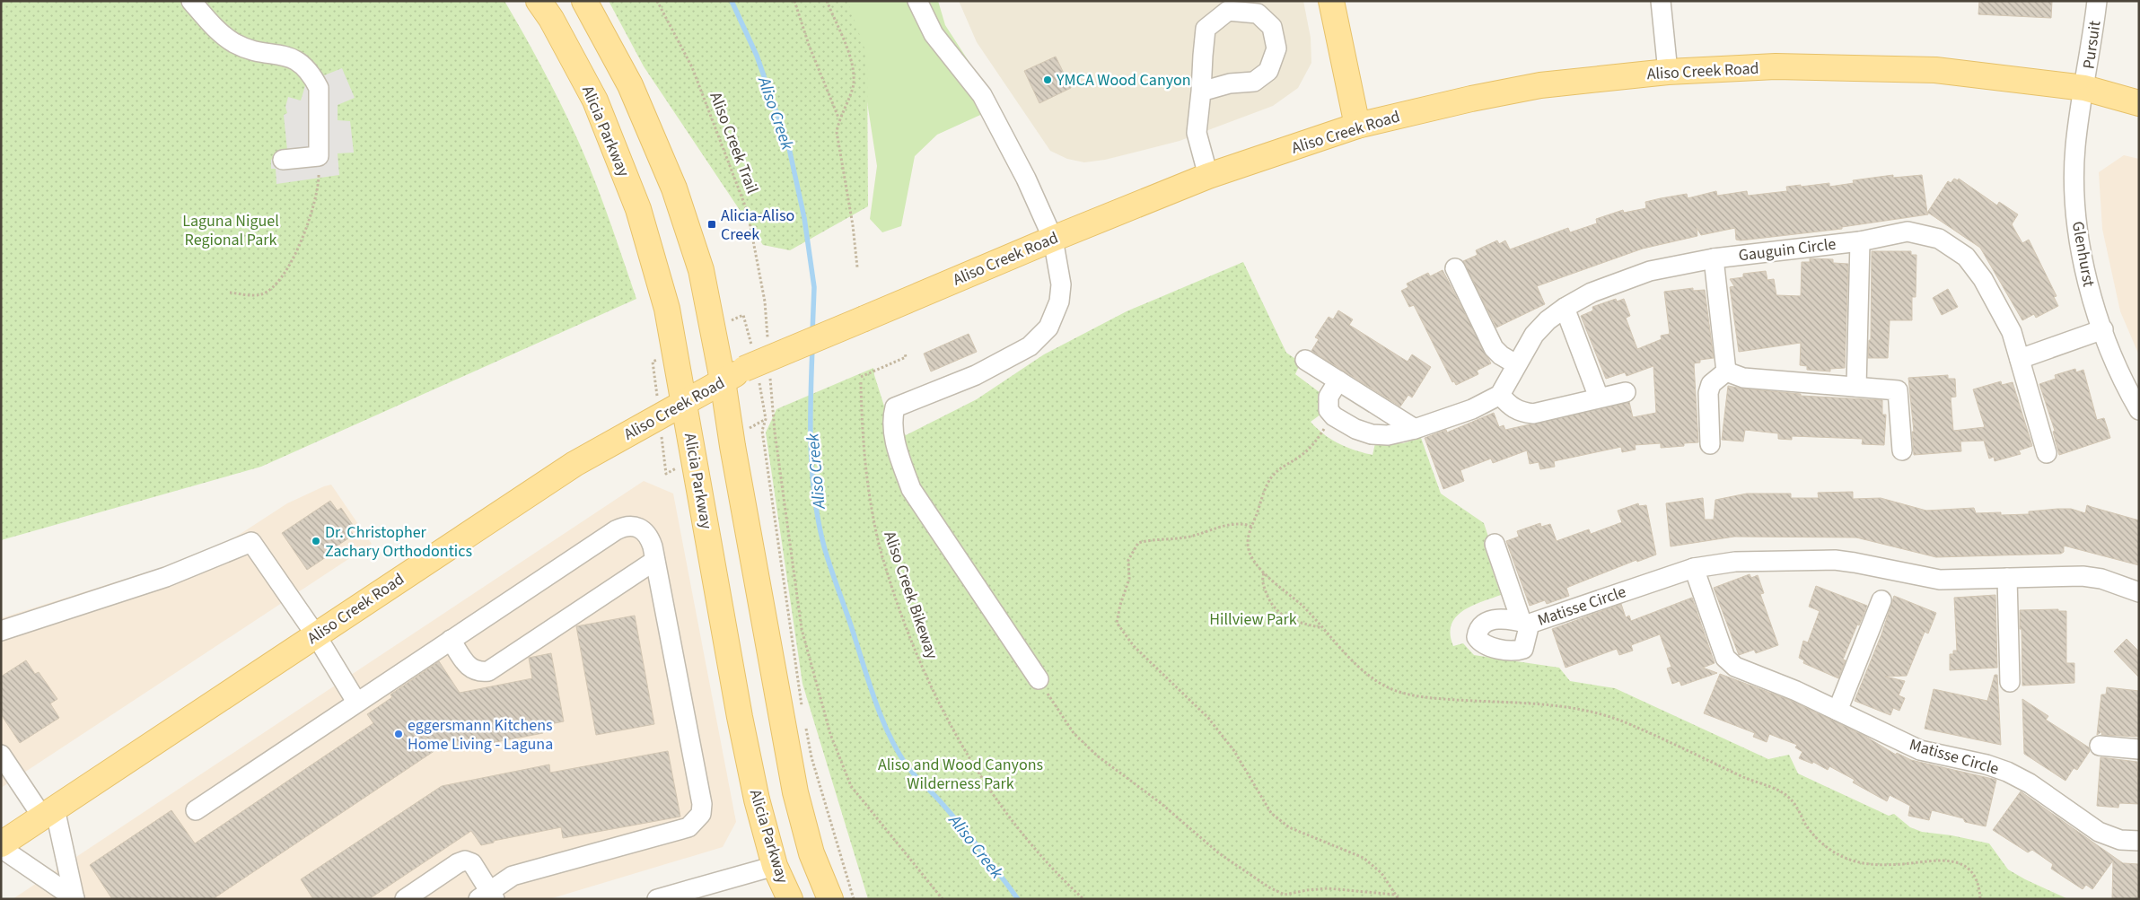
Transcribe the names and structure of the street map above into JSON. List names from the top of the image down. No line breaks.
{"streets":{"main road":["Aliso Creek Road","Alicia Parkway"],"street":["Pursuit","Gauguin Circle","Glenhurst","Matisse Circle"],"path":["Aliso Creek Trail","Aliso Creek Bikeway"]},"crossings":[["Pursuit","Aliso Creek Road"],["Pursuit","Glenhurst"],["Aliso Creek Road","Alicia Parkway"],["Aliso Creek Road","Glenhurst"]],"water":["Aliso Creek"],"parks":["Laguna Niguel Regional Park","Hillview Park","Aliso and Wood Canyons Wilderness Park"],"places":{"other":["YMCA Wood Canyon","Dr. Christopher Zachary Orthodontics","eggersmann Kitchens Home Living - Laguna"],"transit":["Alicia-Aliso Creek"]}}
